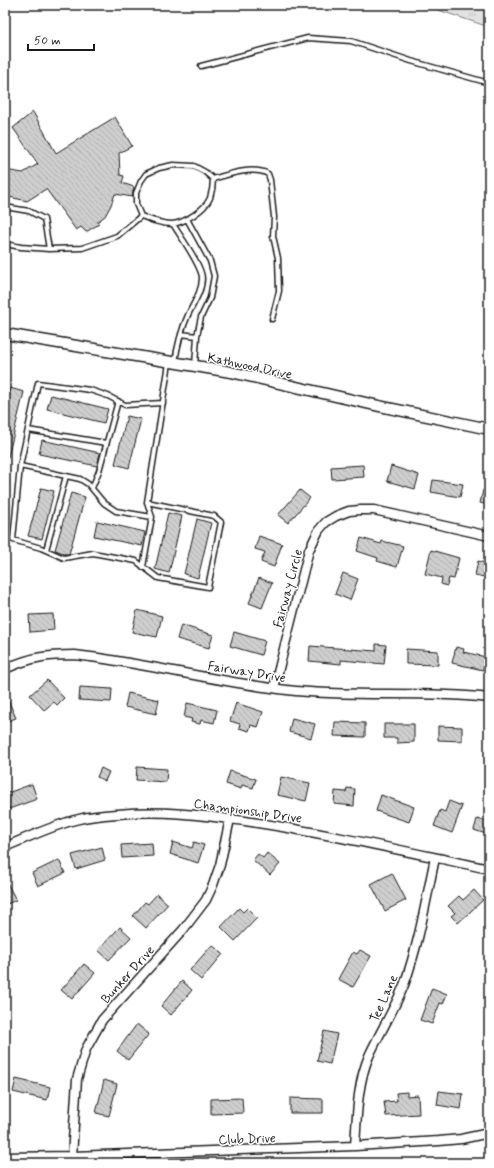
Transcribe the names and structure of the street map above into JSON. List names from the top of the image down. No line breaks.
{"streets":{"street":["Kathwood Drive","Fairway Circle","Fairway Drive","Championship Drive","Bunker Drive","Tee Lane","Club Drive"]},"crossings":[["Fairway Circle","Fairway Drive"],["Championship Drive","Bunker Drive"],["Championship Drive","Tee Lane"],["Bunker Drive","Club Drive"],["Tee Lane","Club Drive"]],"scale_bar":"50 m"}
